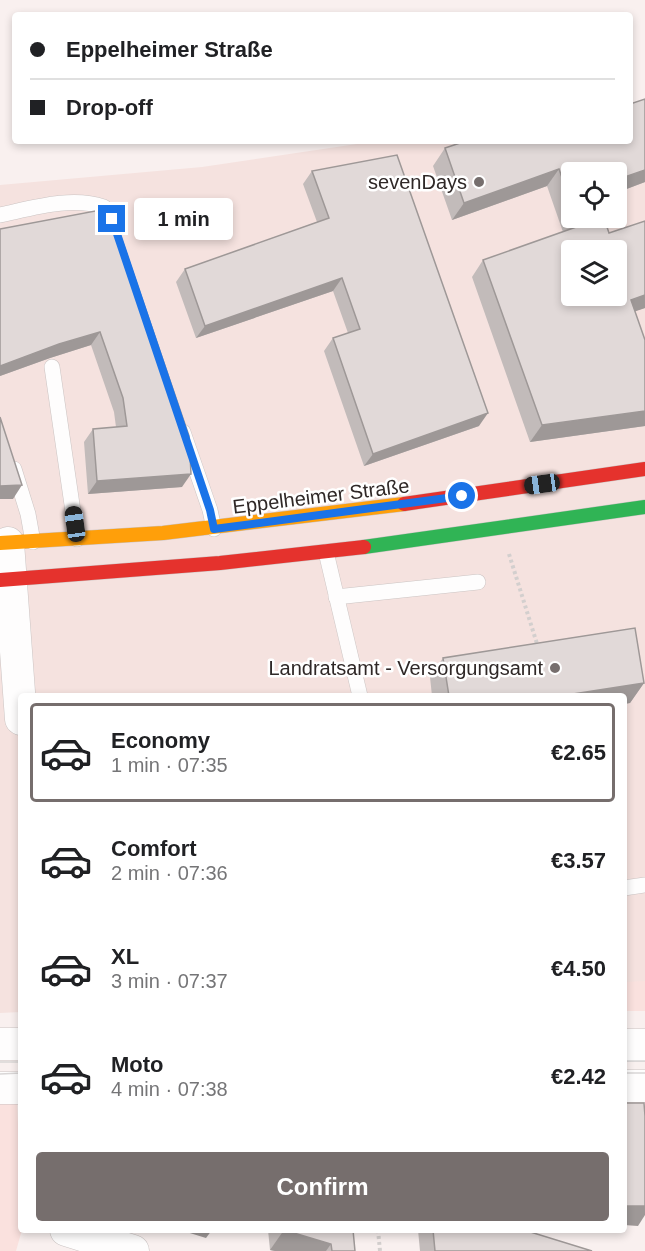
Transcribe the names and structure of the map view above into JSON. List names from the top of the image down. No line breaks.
{"streets":{"main road":["Eppelheimer Straße"]},"places":["sevenDays","Landratsamt - Versorgungsamt"],"page":{"banner":["Eppelheimer Straße","Drop-off"],"bubble":"1 min","list":[{"name":"Economy","note":"1 min · 07:35","value":"€2.65"},{"name":"Comfort","note":"2 min · 07:36","value":"€3.57"},{"name":"XL","note":"3 min · 07:37","value":"€4.50"},{"name":"Moto","note":"4 min · 07:38","value":"€2.42"}],"buttons":"Confirm"}}
